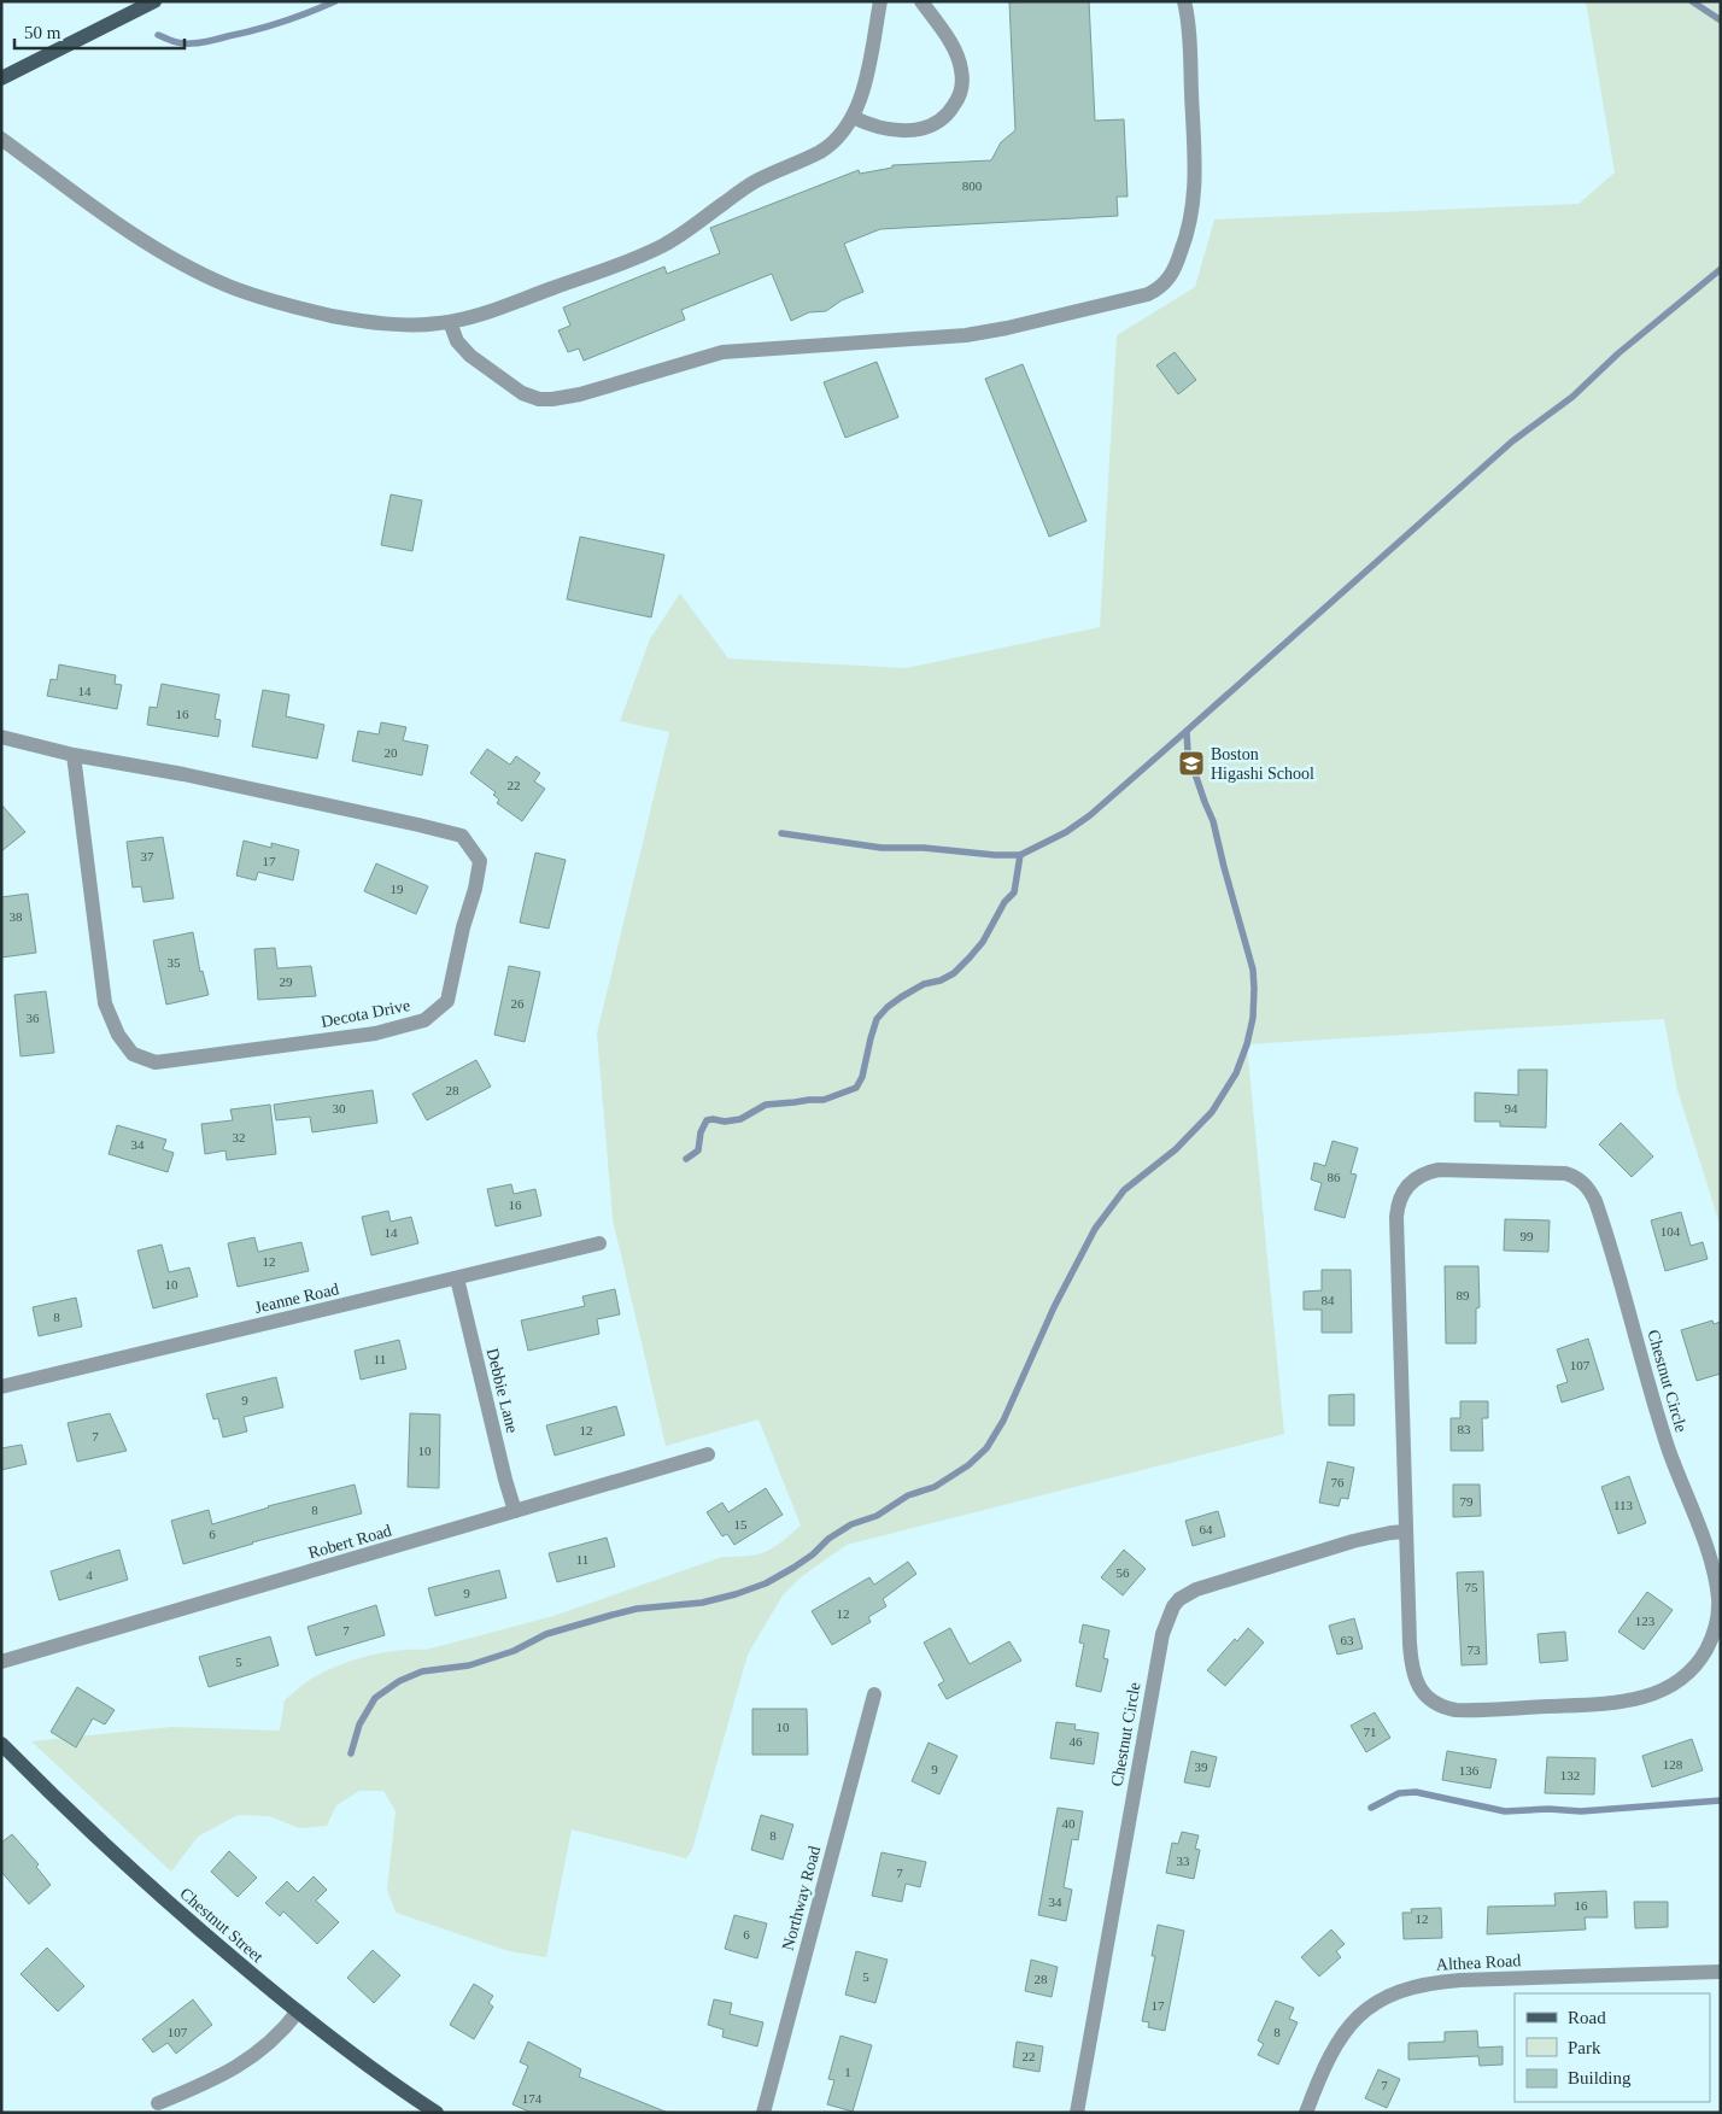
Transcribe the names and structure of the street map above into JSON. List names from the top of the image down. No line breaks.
{"streets":{"main road":["Chestnut Street"],"street":["Decota Drive","Jeanne Road","Chestnut Circle","Debbie Lane","Robert Road","Northway Road","Althea Road"]},"crossings":[["Jeanne Road","Debbie Lane"],["Debbie Lane","Robert Road"]],"places":{"school or university":["Boston Higashi School"]},"house_numbers":["800","14","16","20","22","37","17","19","38","35","29","26","36","28","30","94","32","34","86","16","104","14","99","12","10","89","84","8","11","107","9","83","12","7","10","76","79","113","8","15","64","6","11","56","4","75","9","12","123","7","63","73","5","10","71","46","128","39","9","136","132","40","8","33","7","34","16","12","6","5","28","17","107","8","22","1","7","174"],"legend":["Road","Park","Building"],"scale_bar":"50 m"}
